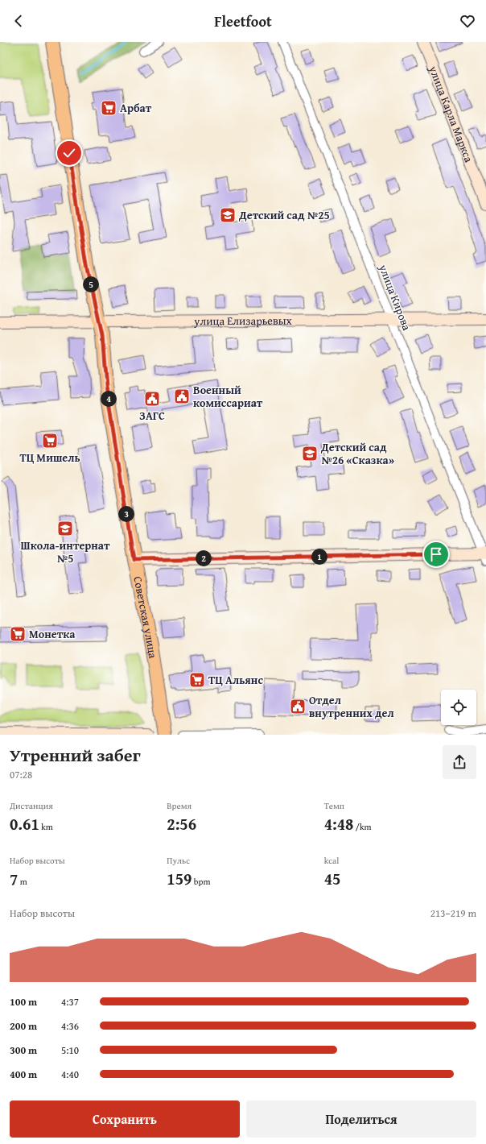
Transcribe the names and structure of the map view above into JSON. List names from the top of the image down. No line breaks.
{"streets":{"main road":["Советская улица"],"street":["улица Карла Маркса","улица Кирова","улица Елизарьевых"]},"crossings":[["улица Кирова","улица Елизарьевых"],["улица Елизарьевых","Советская улица"]],"places":{"supermarket":["Арбат","ТЦ Мишель","Монетка","ТЦ Альянс"],"school or university":["Детский сад №25","Детский сад №26 «Сказка»","Школа-интернат №5"],"public building":["Военный комиссариат","ЗАГС","Отдел внутренних дел"]},"page":{"header":"Fleetfoot","pins":["5","4","3","1","2"],"heading":["Утренний забег","07:28"],"stats":[["Дистанция","0.61 km"],["Время","2:56"],["Темп","4:48 /km"],["Набор высоты","7 m"],["Пульс","159 bpm"],["kcal","45"]],"chart":["Набор высоты","213–219 m"],"list":[{"name":"100 m","note":"4:37"},{"name":"200 m","note":"4:36"},{"name":"300 m","note":"5:10"},{"name":"400 m","note":"4:40"}],"buttons":["Сохранить","Поделиться"]}}
